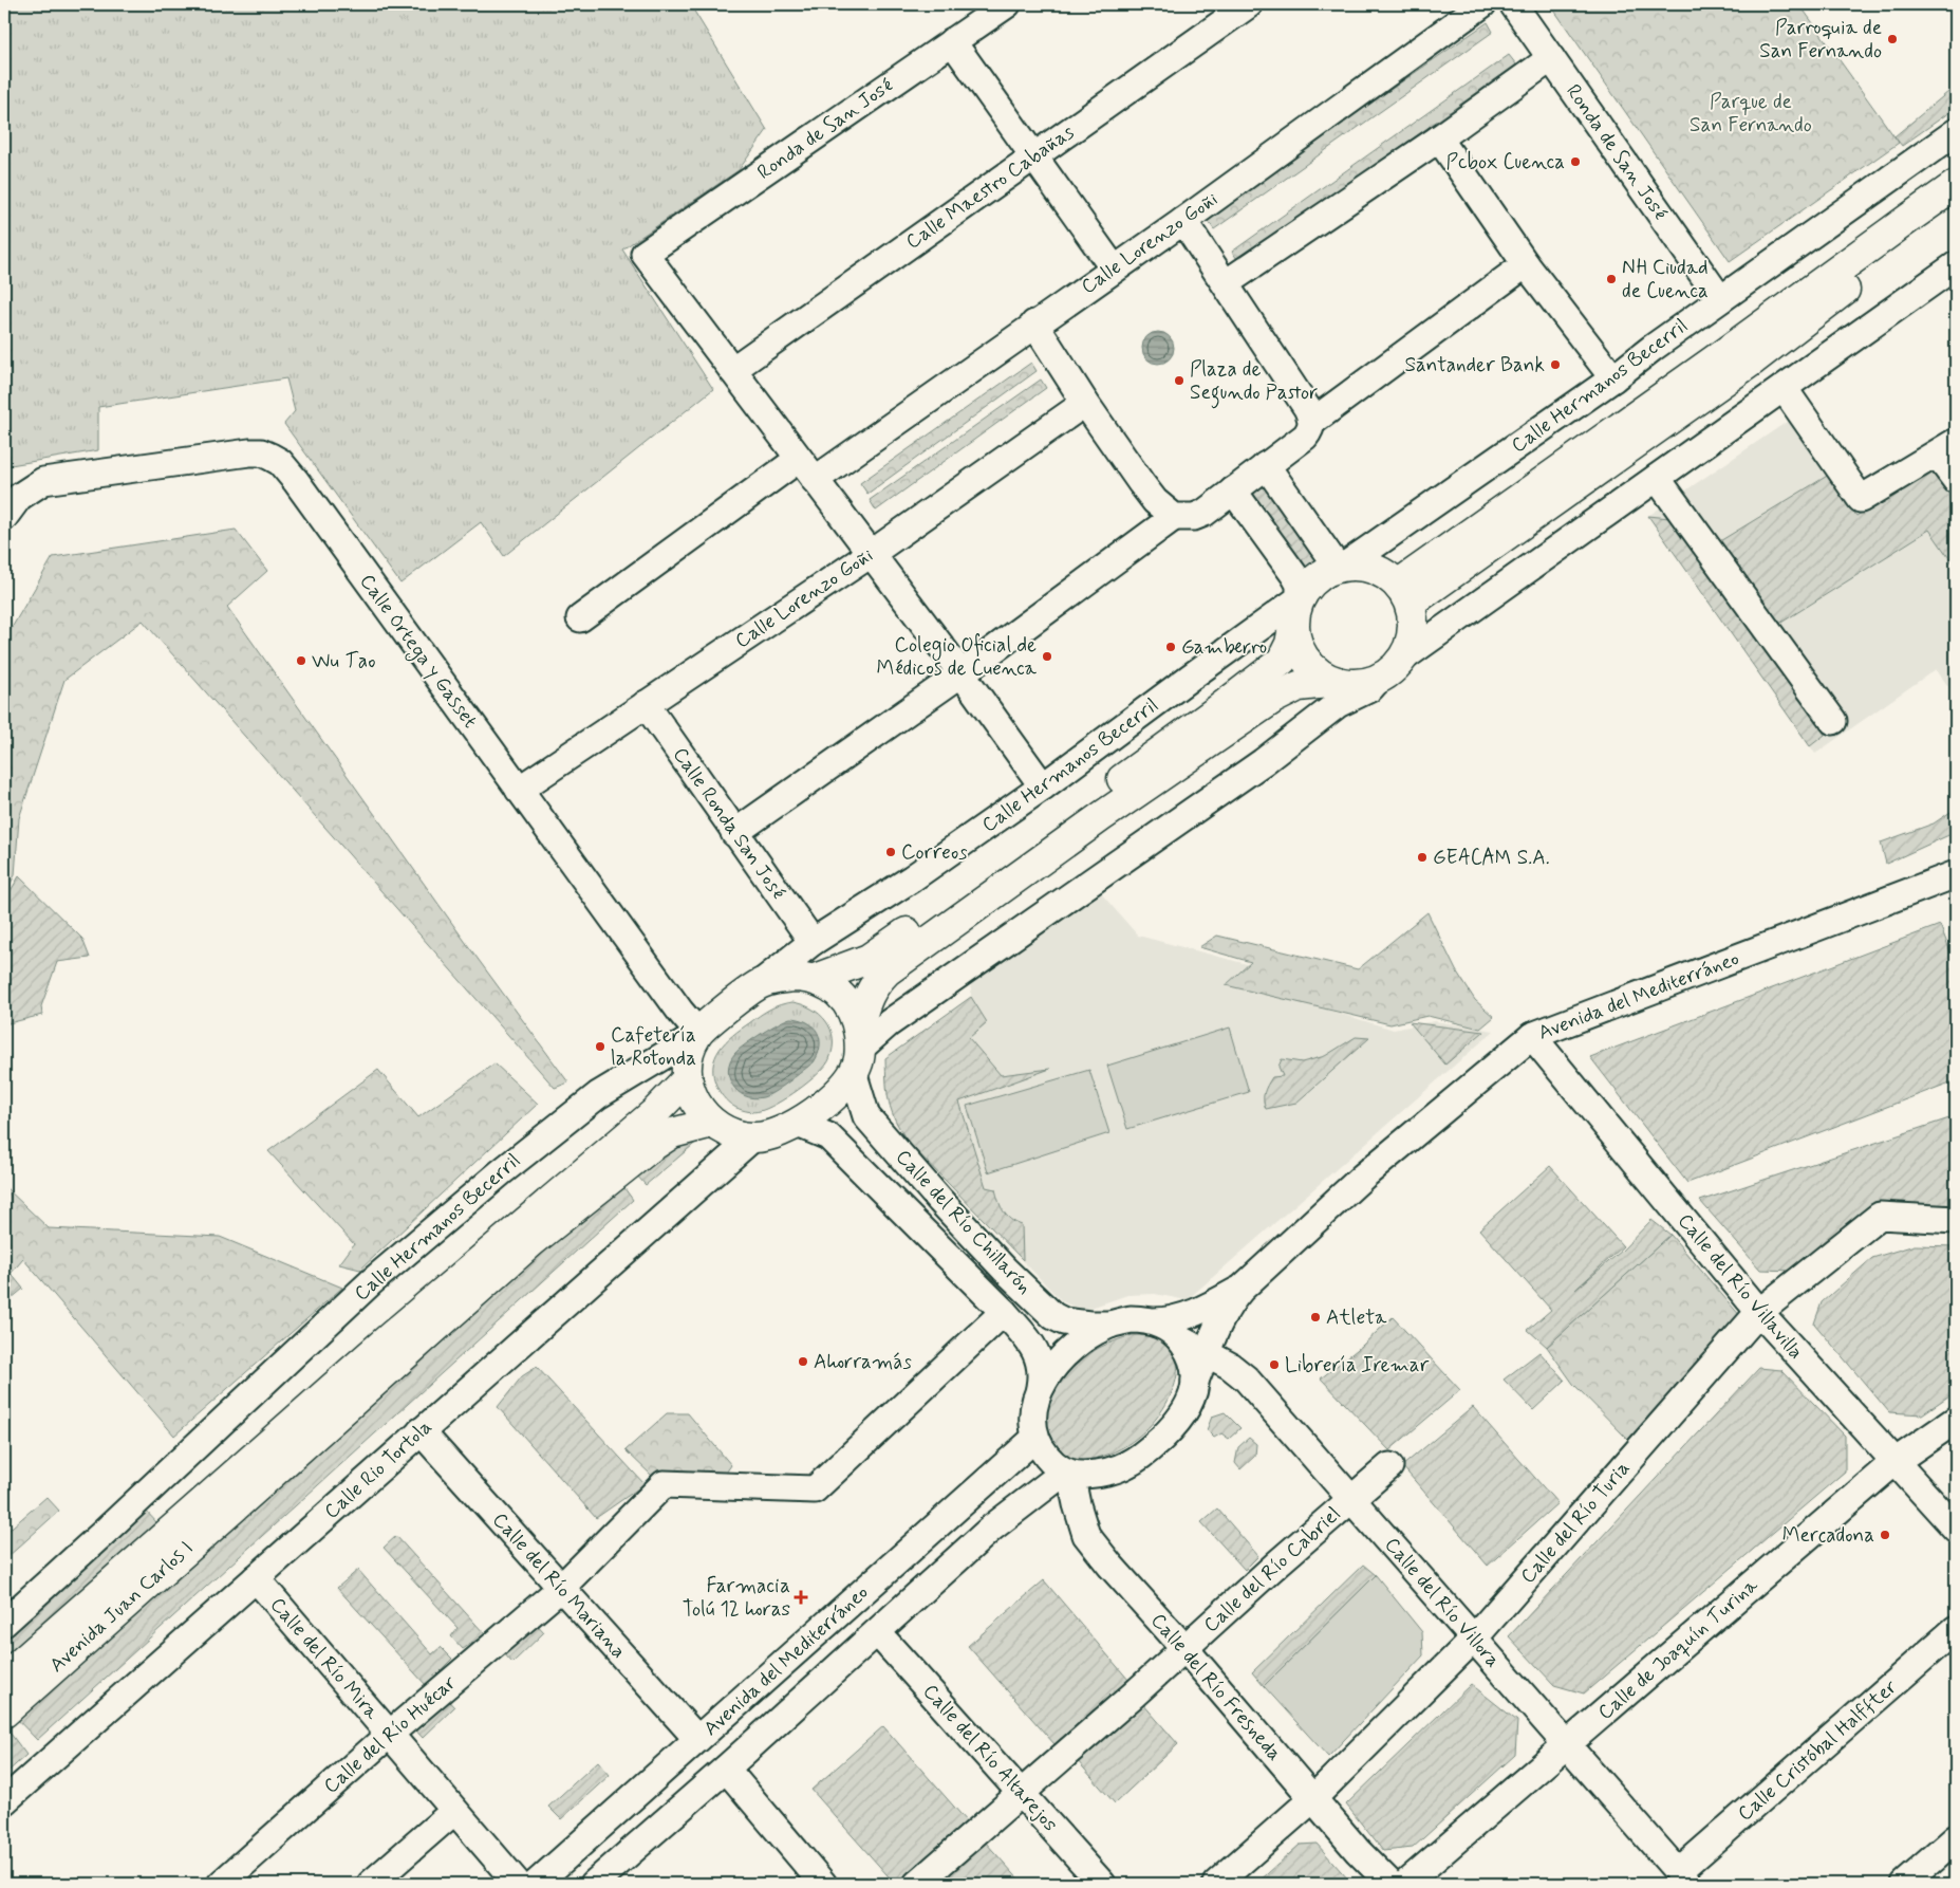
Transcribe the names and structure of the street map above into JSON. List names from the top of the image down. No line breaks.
{"streets":{"main road":["Calle Hermanos Becerril","Avenida Juan Carlos I"],"street":["Ronda de San José","Calle Maestro Cabañas","Calle Lorenzo Goñi","Calle Ortega y Gasset","Calle Ronda San José","Avenida del Mediterráneo","Calle del Río Chillarón","Calle del Río Villavilla","Calle Rio Tortola","Calle del Río Turia","Calle del Río Cabriel","Calle del Río Mariana","Calle del Río Villora","Calle de Joaquín Turina","Calle del Río Mira","Calle del Río Fresneda","Calle del Río Huécar","Calle Cristóbal Halffter","Calle del Río Altarejos"]},"crossings":[["Ronda de San José","Calle Maestro Cabañas"],["Ronda de San José","Calle Hermanos Becerril"],["Calle Lorenzo Goñi","Calle Ortega y Gasset"],["Calle Lorenzo Goñi","Calle Ronda San José"],["Calle Hermanos Becerril","Calle Ortega y Gasset"],["Calle Hermanos Becerril","Calle Ronda San José"],["Calle Hermanos Becerril","Calle del Río Chillarón"],["Calle Hermanos Becerril","Calle Rio Tortola"],["Calle Ortega y Gasset","Calle del Río Chillarón"],["Calle Ortega y Gasset","Calle Rio Tortola"],["Avenida del Mediterráneo","Calle del Río Chillarón"],["Avenida del Mediterráneo","Calle del Río Villavilla"],["Avenida del Mediterráneo","Calle del Río Mariana"],["Avenida del Mediterráneo","Calle del Río Villora"],["Avenida del Mediterráneo","Calle del Río Fresneda"],["Avenida del Mediterráneo","Calle del Río Altarejos"],["Calle del Río Chillarón","Calle Rio Tortola"],["Calle del Río Chillarón","Calle del Río Villora"],["Calle del Río Chillarón","Calle del Río Fresneda"],["Calle del Río Chillarón","Calle del Río Huécar"],["Calle del Río Villavilla","Calle del Río Turia"],["Calle del Río Villavilla","Calle de Joaquín Turina"],["Calle Rio Tortola","Calle del Río Mariana"],["Calle Rio Tortola","Calle del Río Mira"],["Calle del Río Turia","Calle del Río Villora"],["Calle del Río Turia","Calle del Río Fresneda"],["Calle del Río Cabriel","Calle del Río Villora"],["Calle del Río Cabriel","Calle del Río Fresneda"],["Calle del Río Cabriel","Calle del Río Altarejos"],["Calle del Río Mariana","Calle del Río Huécar"],["Calle del Río Villora","Calle de Joaquín Turina"],["Calle del Río Villora","Calle del Río Fresneda"],["Calle del Río Villora","Calle Cristóbal Halffter"],["Calle del Río Mira","Calle del Río Huécar"]],"parks":["Parque de San Fernando"],"places":{"other":["Parroquia de San Fernando","Pcbox Cuenca","NH Ciudad de Cuenca","Santander Bank","Plaza de Segundo Pastor","Gamberro","Colegio Oficial de Médicos de Cuenca","Wu Tao","Correos","GEACAM S.A.","Cafetería la Rotonda","Atleta","Ahorramás","Librería Iremar","Mercadona"],"health":["Farmacia Tolú 12 horas"]}}
